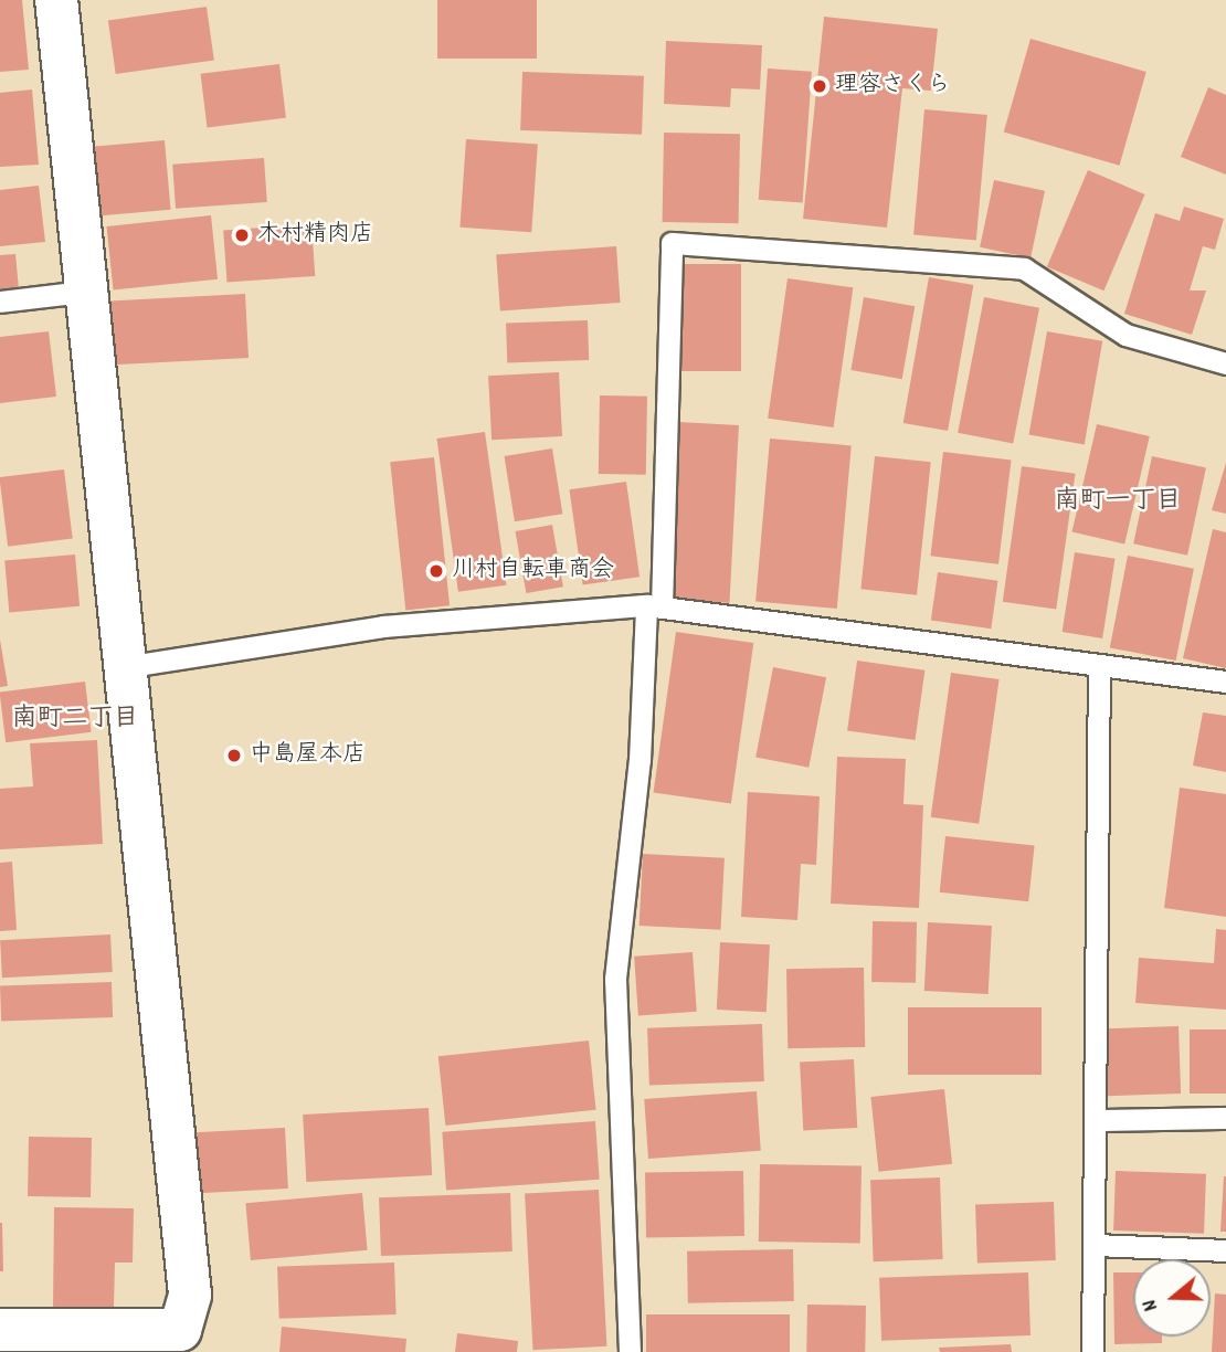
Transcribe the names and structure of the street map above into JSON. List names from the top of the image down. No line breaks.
{"districts":["南町一丁目","南町二丁目"],"places":["理容さくら","木村精肉店","川村自転車商会","中島屋本店"],"north":"left"}
